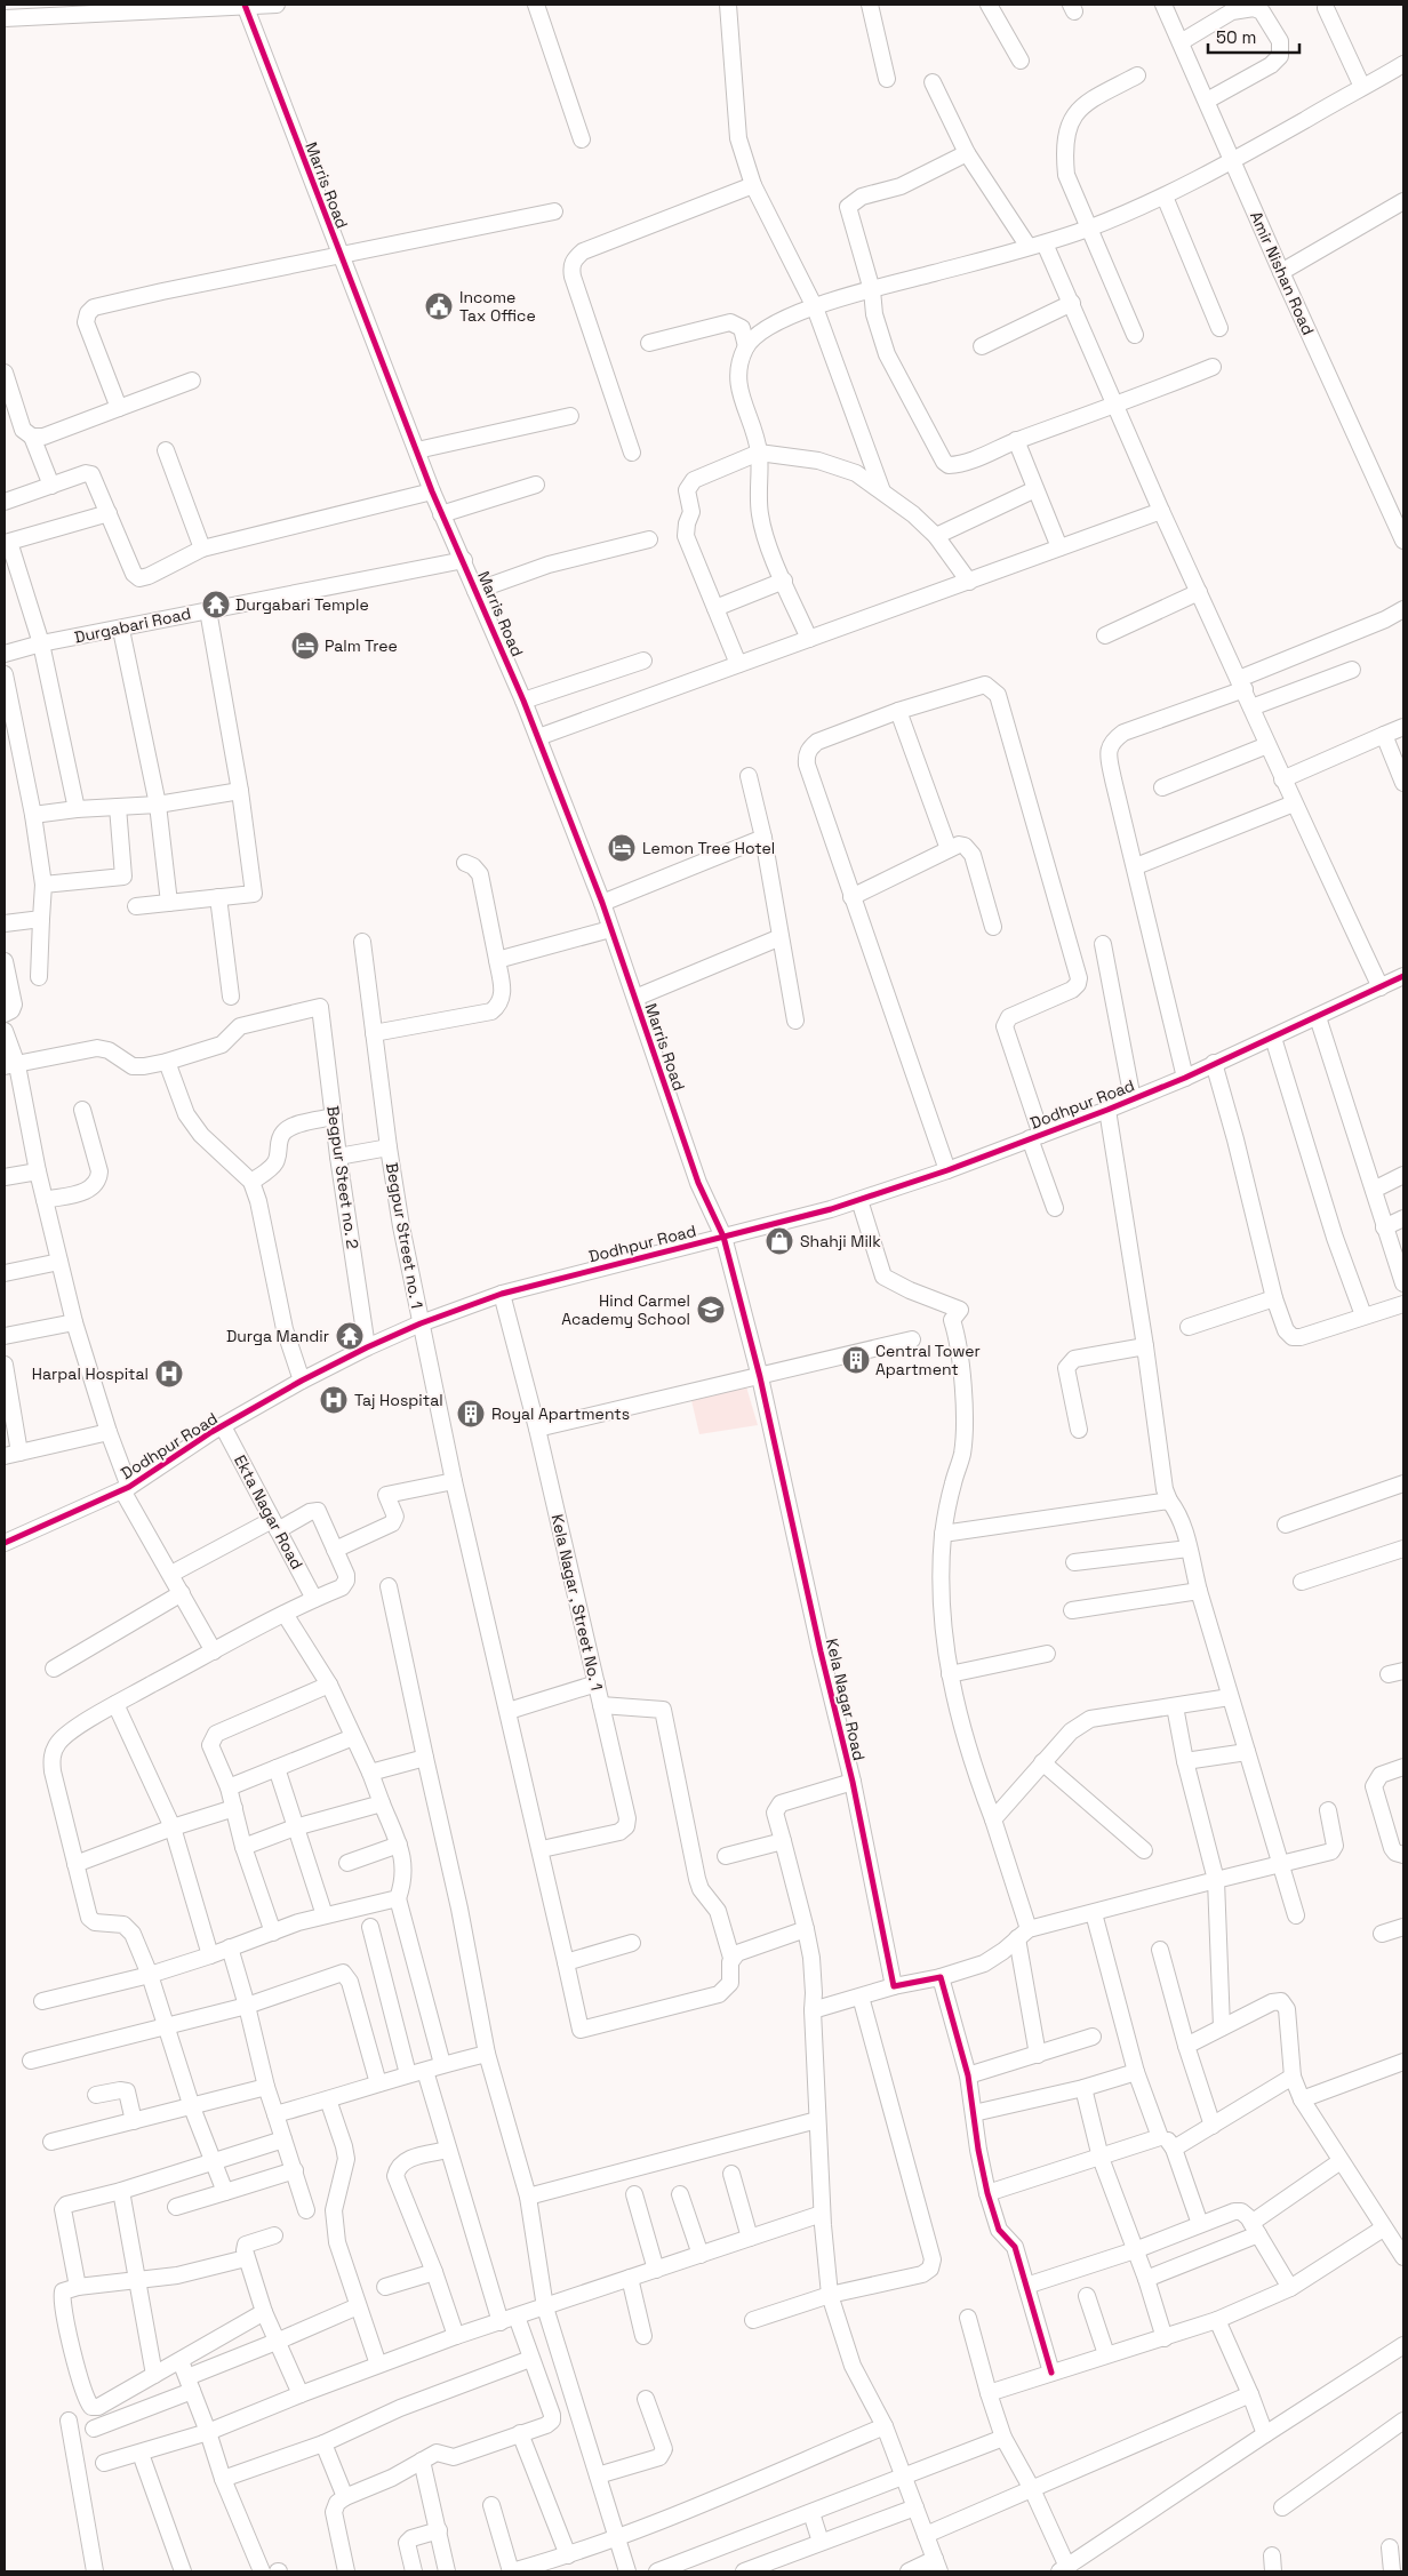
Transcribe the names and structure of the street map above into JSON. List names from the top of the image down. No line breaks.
{"streets":{"street":["Marris Road","Amir Nishan Road","Durgabari Road","Dodhpur Road","Begpur Steet no. 2","Begpur Street no. 1","Ekta Nagar Road","Kela Nagar , Street No. 1","Kela Nagar Road"]},"crossings":[["Marris Road","Durgabari Road"],["Marris Road","Dodhpur Road"],["Marris Road","Kela Nagar Road"],["Dodhpur Road","Begpur Steet no. 2"],["Dodhpur Road","Begpur Street no. 1"],["Dodhpur Road","Ekta Nagar Road"],["Dodhpur Road","Kela Nagar , Street No. 1"],["Dodhpur Road","Kela Nagar Road"],["Begpur Street no. 1","Kela Nagar , Street No. 1"]],"places":{"public building":["Income Tax Office"],"temple":["Durgabari Temple","Durga Mandir"],"hotel":["Palm Tree","Lemon Tree Hotel"],"shop":["Shahji Milk"],"school or university":["Hind Carmel Academy School"],"building":["Central Tower Apartment","Royal Apartments"],"hospital":["Harpal Hospital","Taj Hospital"]},"scale_bar":"50 m"}
